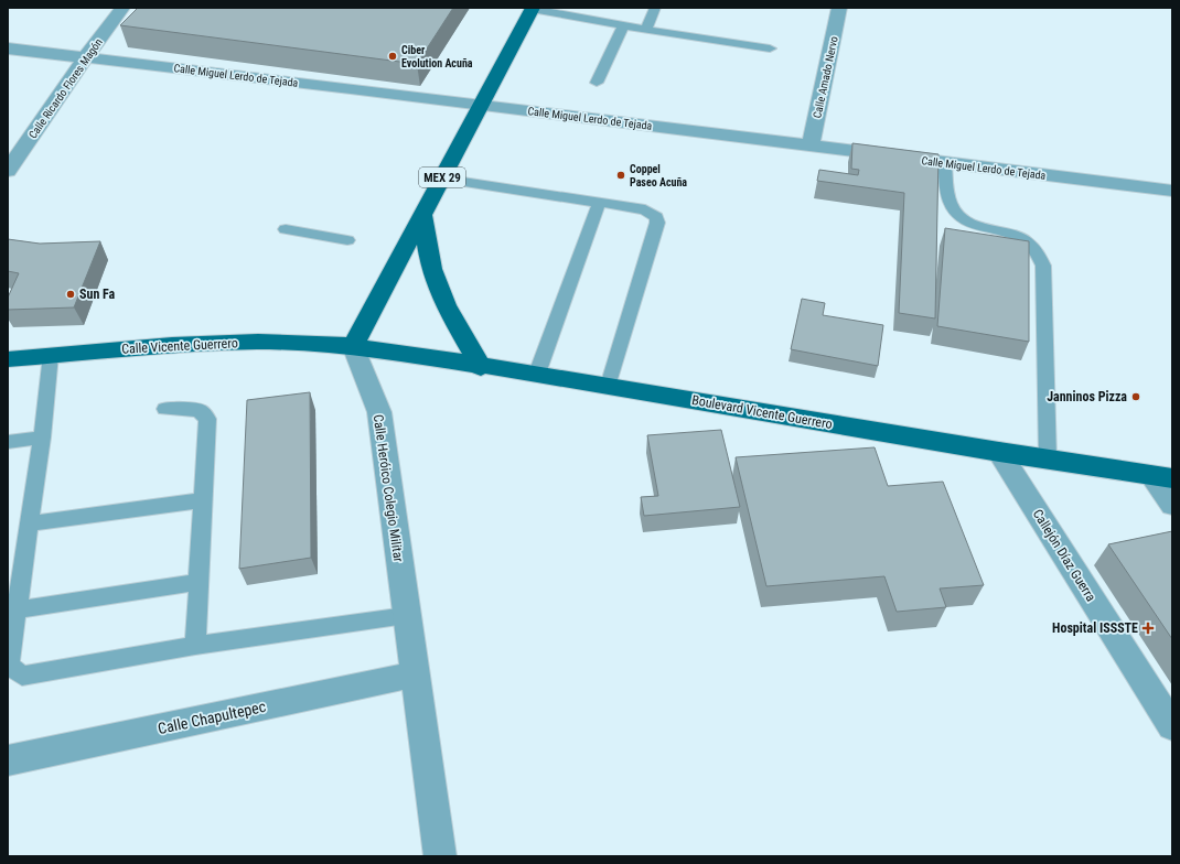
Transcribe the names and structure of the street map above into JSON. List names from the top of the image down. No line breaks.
{"streets":{"main road":["MEX 29","Calle Vicente Guerrero","Boulevard Vicente Guerrero"],"street":["Calle Miguel Lerdo de Tejada","Calle Amado Nervo","Calle Ricardo Flores Magón","Calle Heróico Colegio Militar","Callejón Díaz Guerra","Calle Chapultepec"]},"crossings":[["Calle Miguel Lerdo de Tejada","Calle Amado Nervo"],["Calle Miguel Lerdo de Tejada","Calle Ricardo Flores Magón"],["Calle Miguel Lerdo de Tejada","MEX 29"],["MEX 29","Calle Vicente Guerrero"],["MEX 29","Boulevard Vicente Guerrero"],["MEX 29","Calle Heróico Colegio Militar"],["Calle Vicente Guerrero","Boulevard Vicente Guerrero"],["Calle Vicente Guerrero","Calle Heróico Colegio Militar"],["Boulevard Vicente Guerrero","Calle Heróico Colegio Militar"],["Boulevard Vicente Guerrero","Callejón Díaz Guerra"],["Calle Heróico Colegio Militar","Calle Chapultepec"]],"places":{"other":["Ciber Evolution Acuña","Coppel Paseo Acuña","Sun Fa","Janninos Pizza"],"health":["Hospital ISSSTE"]}}
